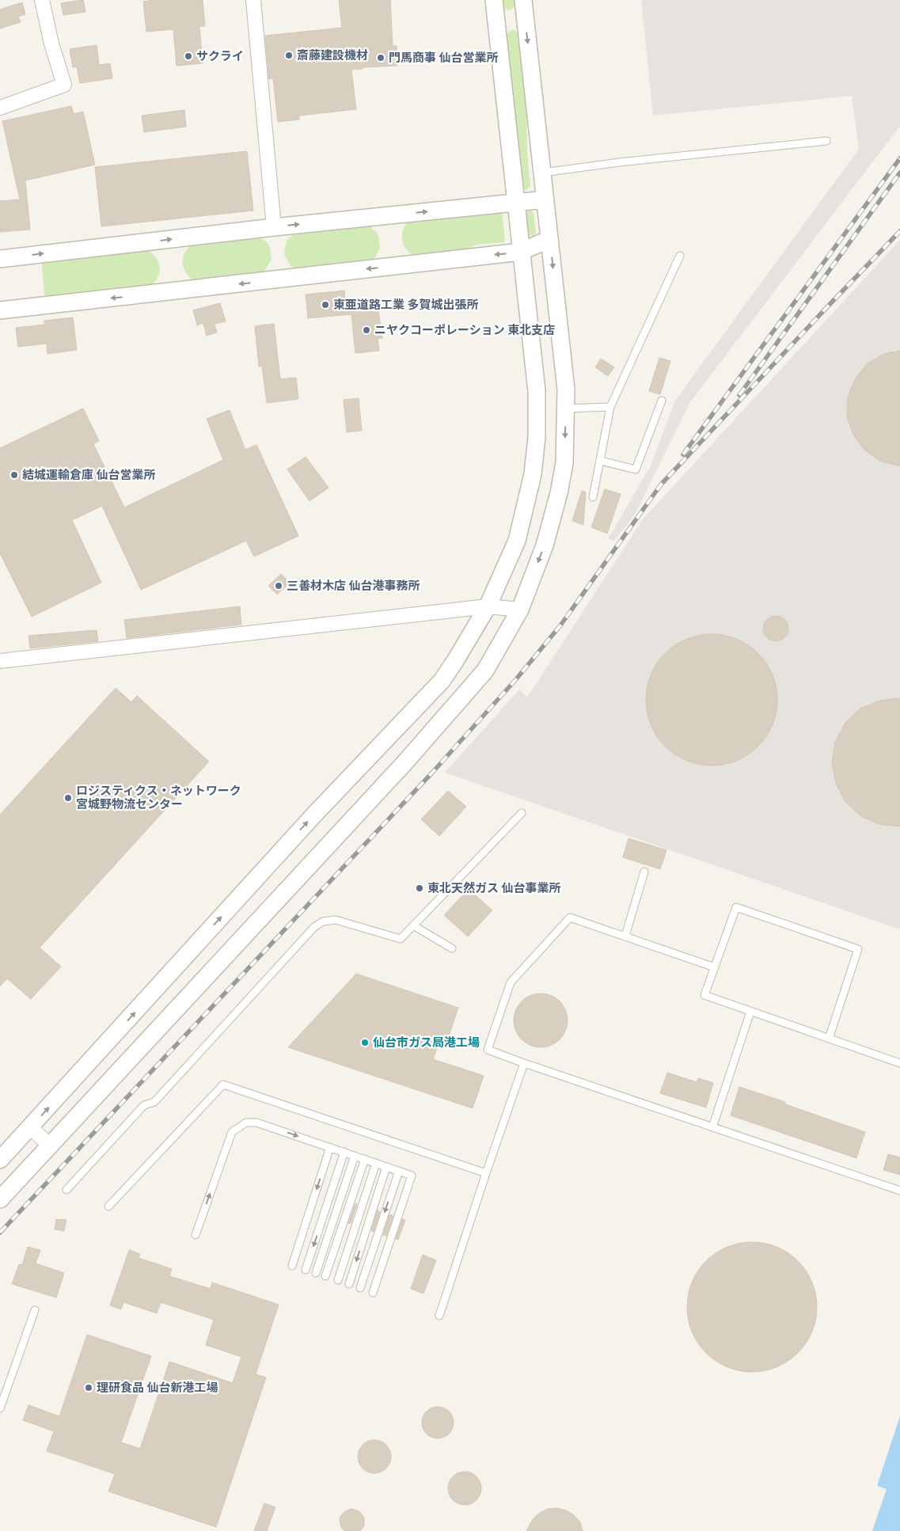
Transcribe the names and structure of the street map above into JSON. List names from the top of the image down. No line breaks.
{"places":["斎藤建設機材","サクライ","門馬商事 仙台営業所","東亜道路工業 多賀城出張所","ニヤクコーポレーション 東北支店","結城運輸倉庫 仙台営業所","三善材木店 仙台港事務所","ロジスティクス・ネットワーク 宮城野物流センター","東北天然ガス 仙台事業所","仙台市ガス局港工場","理研食品 仙台新港工場"]}
